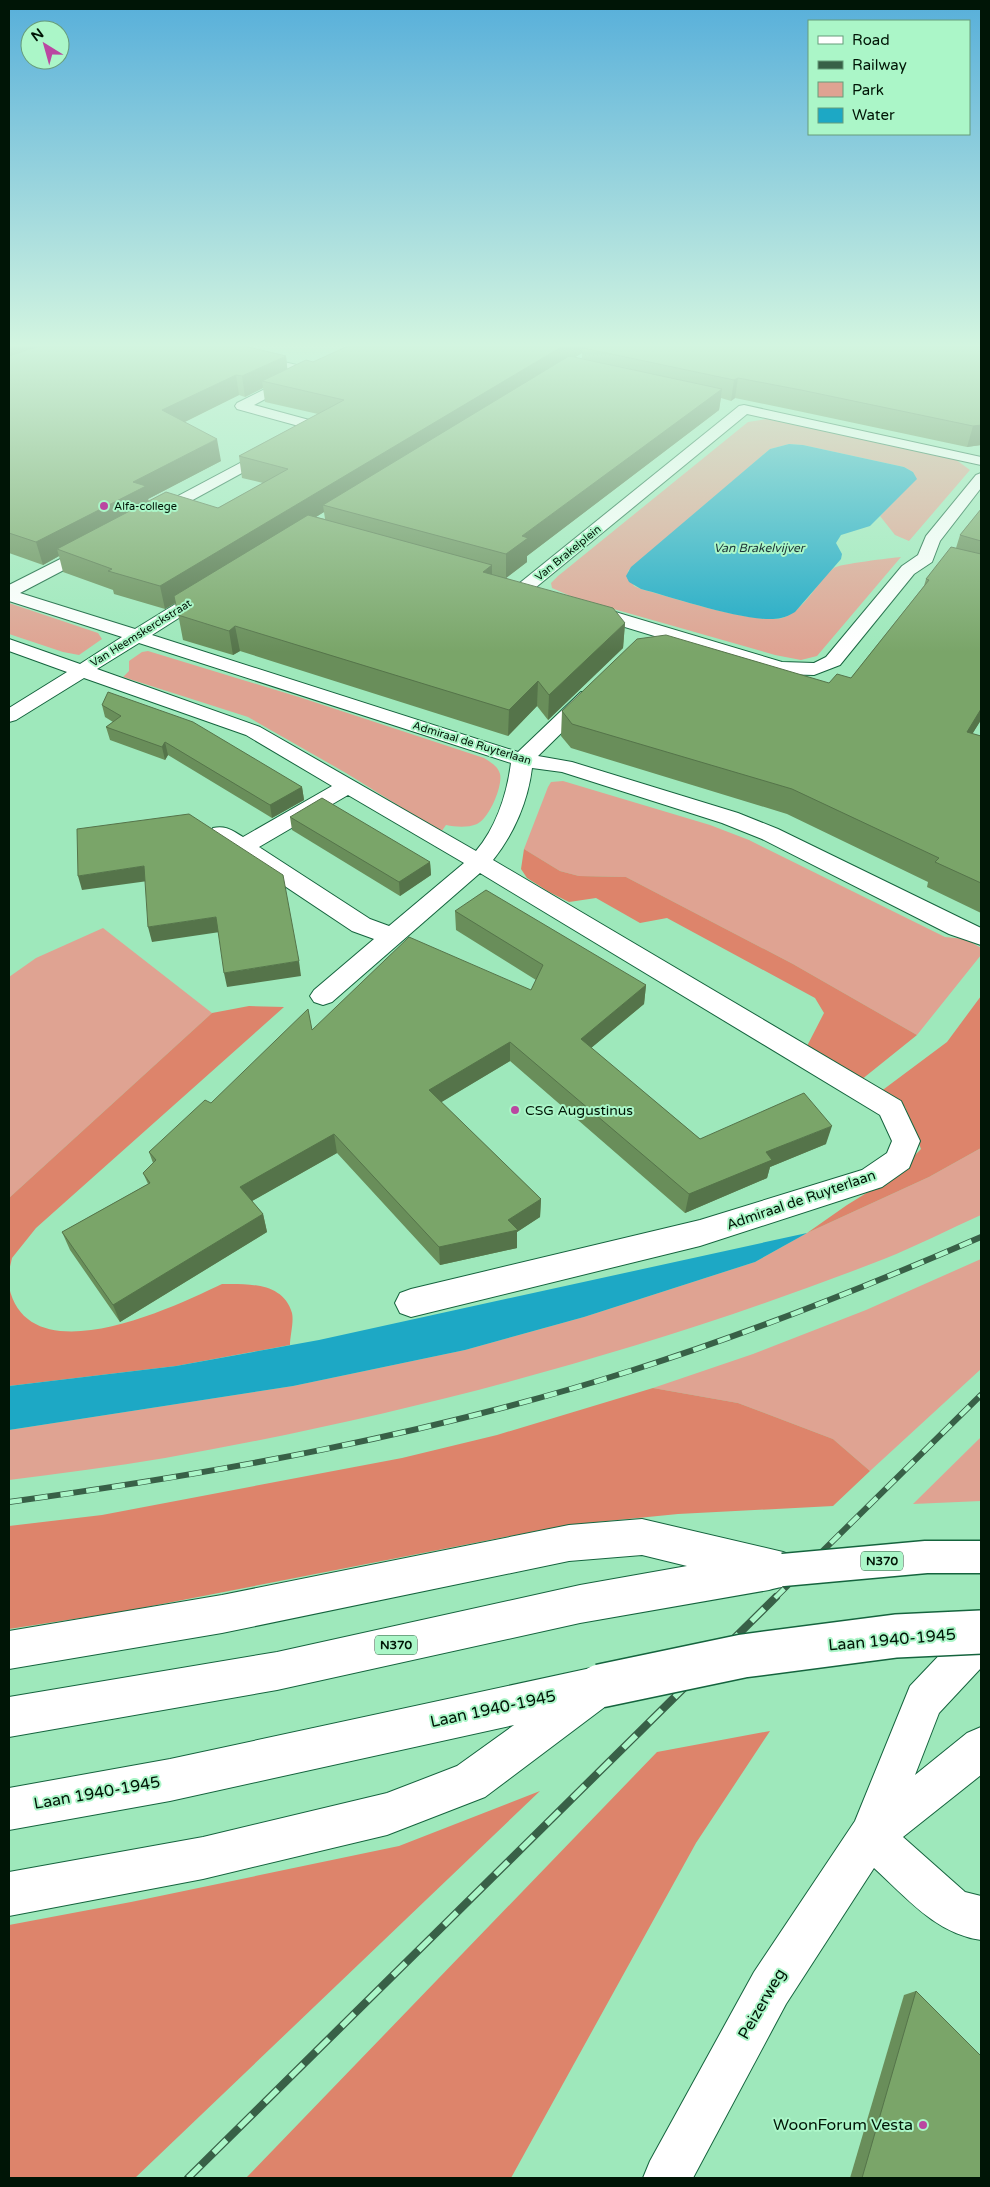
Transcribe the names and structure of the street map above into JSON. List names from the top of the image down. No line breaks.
{"streets":{"main road":["Van Brakelplein","Van Heemskerckstraat","Admiraal de Ruyterlaan","N370","Laan 1940-1945","Peizerweg"]},"crossings":[["Van Heemskerckstraat","Admiraal de Ruyterlaan"]],"water":["Van Brakelvijver"],"places":["Alfa-college","CSG Augustinus","WoonForum Vesta"],"legend":["Road","Railway","Park","Water"],"north":"top left"}
